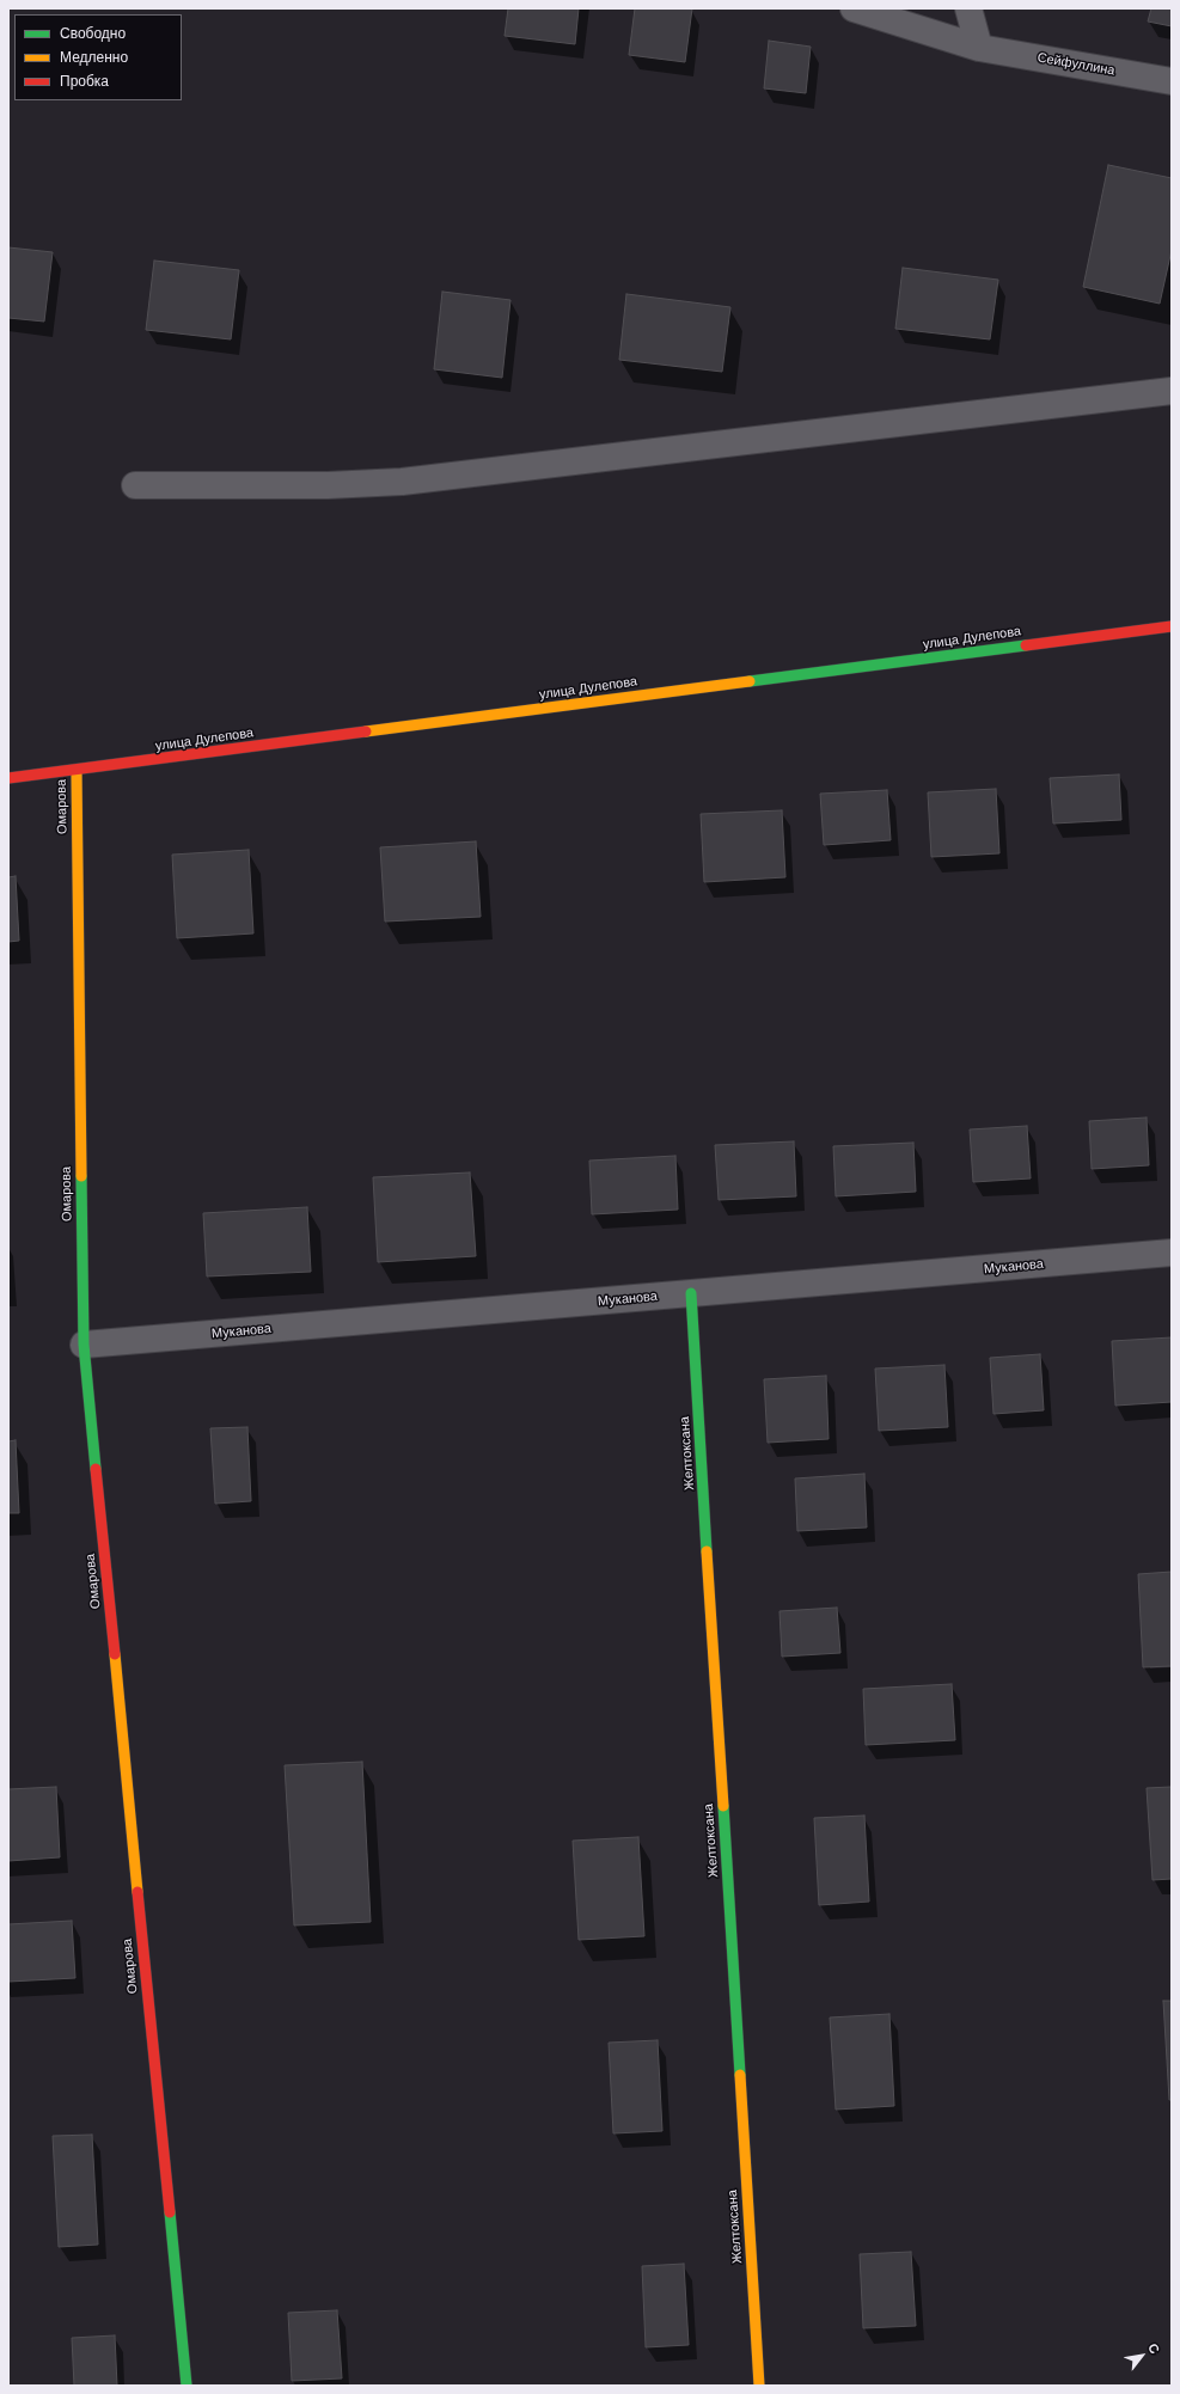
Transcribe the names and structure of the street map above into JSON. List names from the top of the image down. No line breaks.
{"streets":{"street":["Сейфуллина","улица Дулепова","Омарова","Муканова","Желтоксана"]},"crossings":[["улица Дулепова","Омарова"],["Омарова","Муканова"],["Муканова","Желтоксана"]],"legend":["Свободно","Медленно","Пробка"],"north":"top right"}
